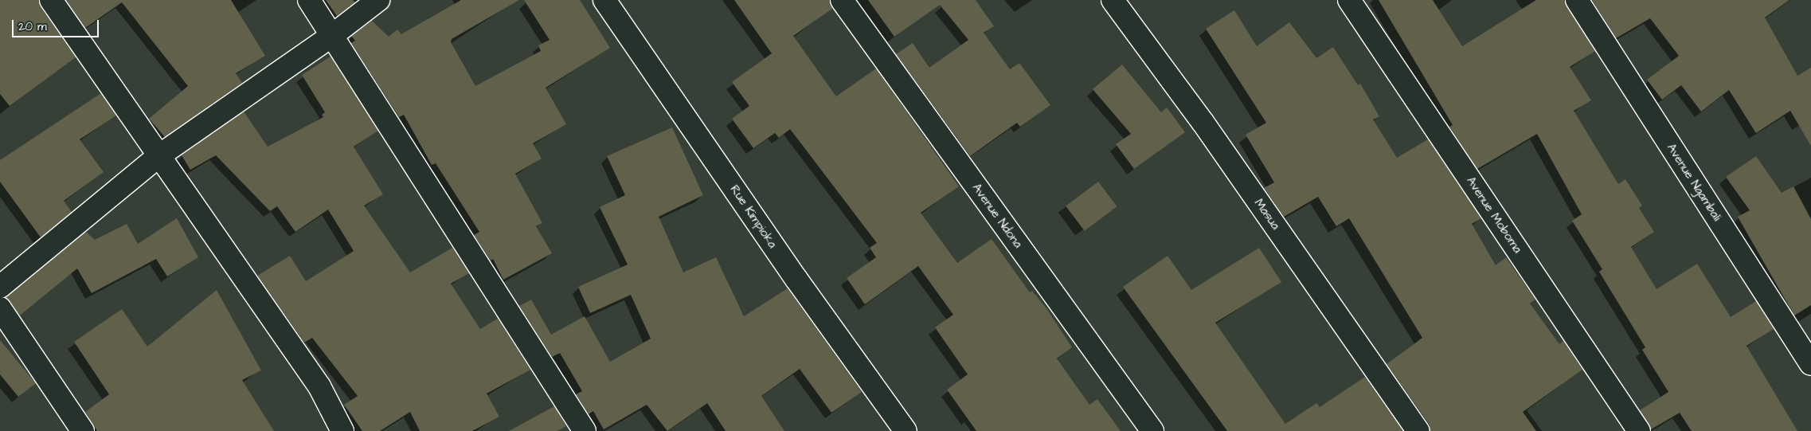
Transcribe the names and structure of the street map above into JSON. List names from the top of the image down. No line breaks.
{"streets":{"street":["Avenue Ngambali","Masua","Avenue Moboma","Avenue Ndona","Rue Kimpioka"]},"scale_bar":"20 m"}
